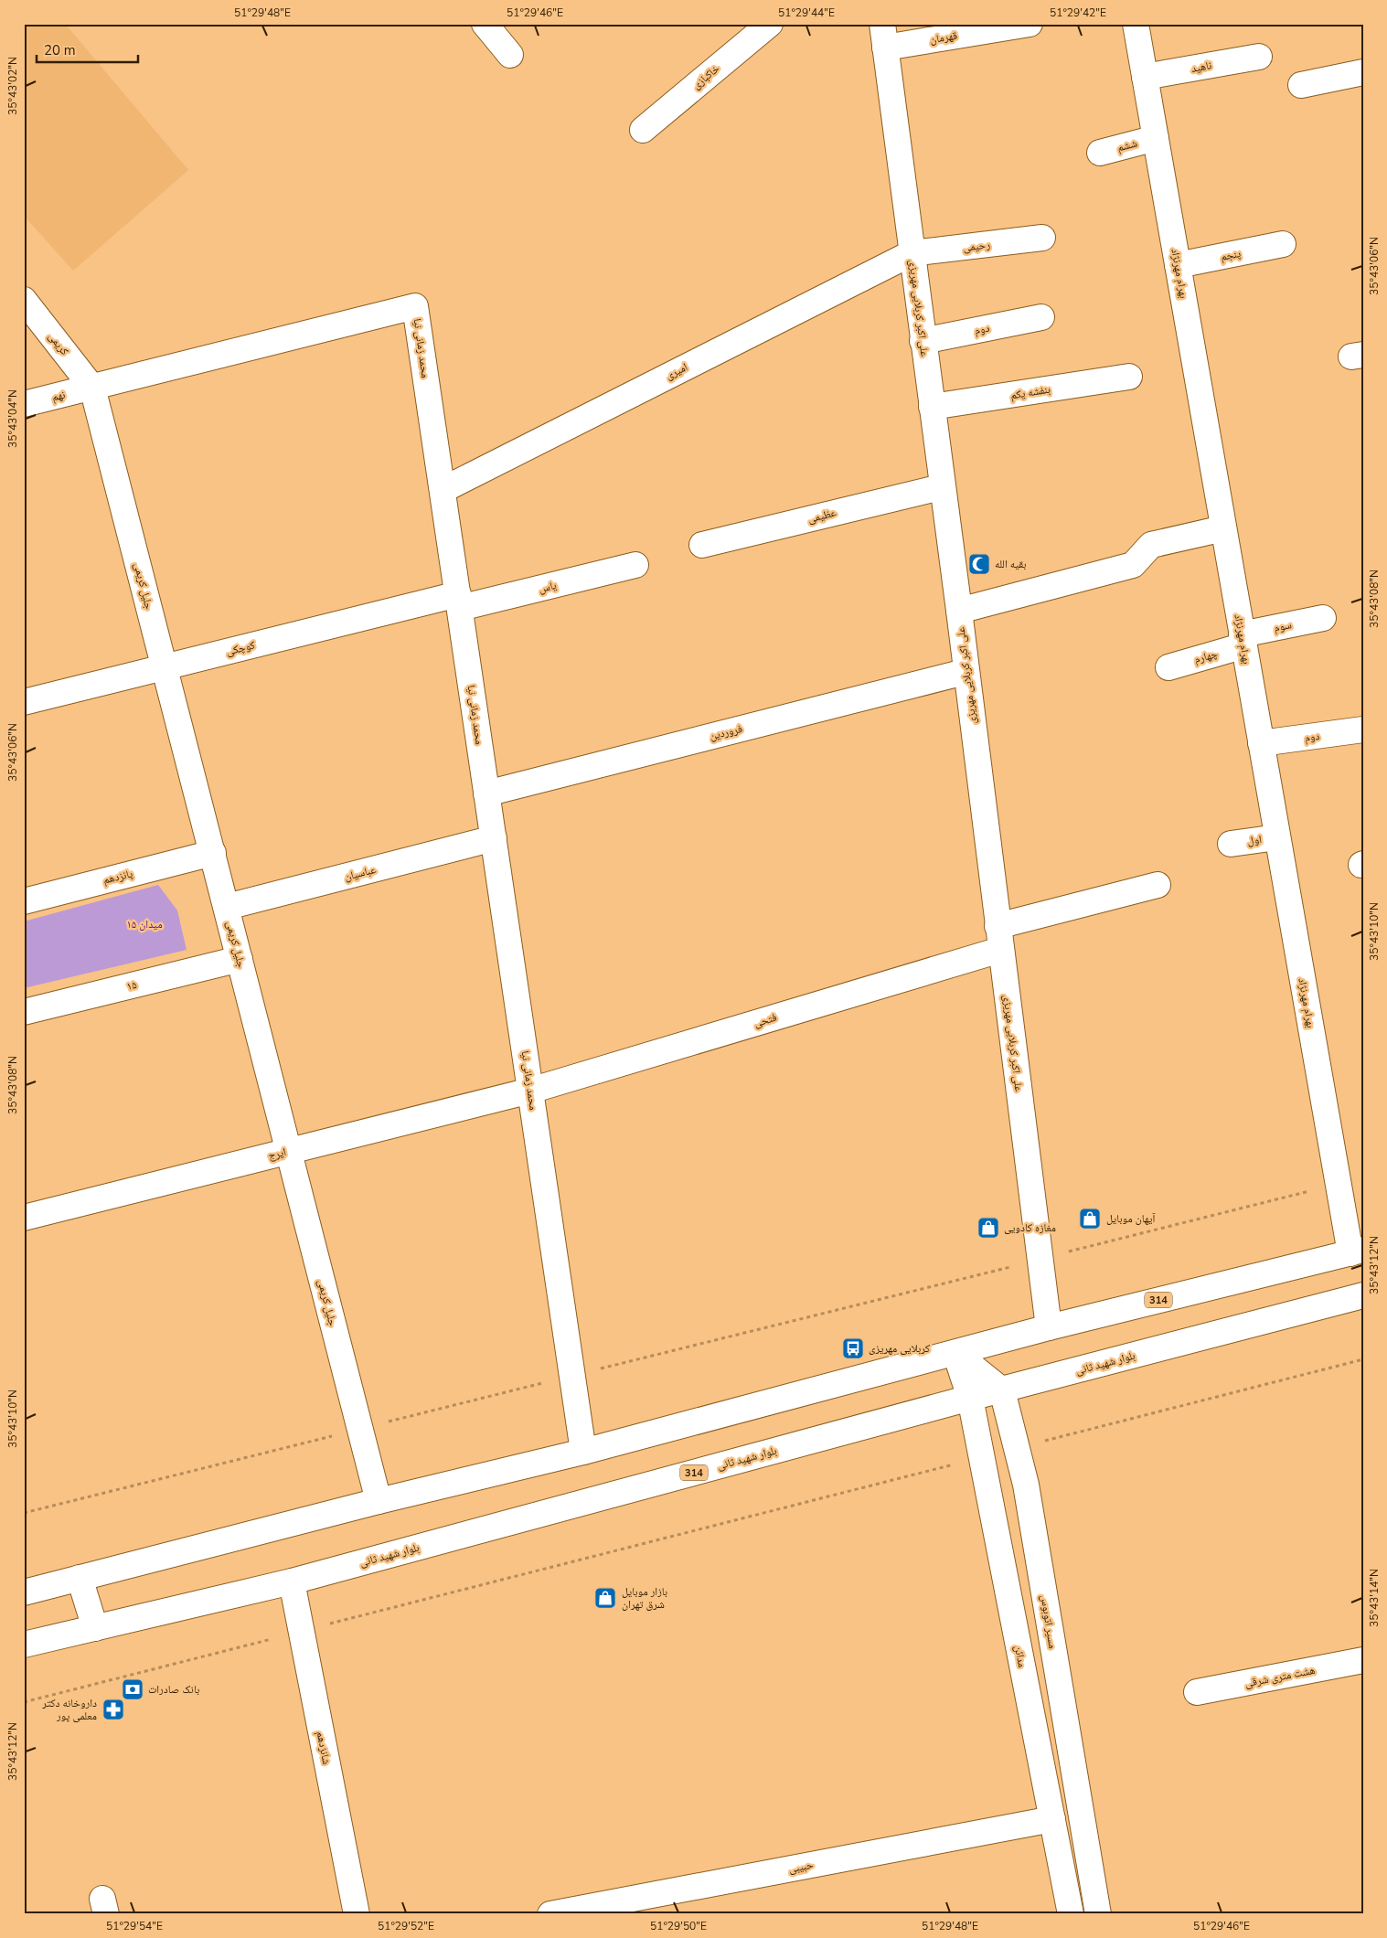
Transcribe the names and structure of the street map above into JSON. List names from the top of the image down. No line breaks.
{"streets":{"street":["قهرمان","ناهید","خاکبازی","ششم","رحیمی","پنجم","بهرام مهرنژاد","علی اکبر کربلایی مهریزی","دوم","کریمی","محمد زمانی نیا","امیری","بنفشه یکم","نهم","عظیمی","جلیل کریمی","یاس","سوم","کوچکی","چهارم","فروردین","اول","عباسیان","پانزدهم","۱۵","فتحی","ایرج","314","بلوار شهید ثانی","مسیر اتوبوس","مدائن","هشت متری شرقی","شانزدهم","حبیبی"]},"crossings":[["قهرمان","علی اکبر کربلایی مهریزی"],["ناهید","بهرام مهرنژاد"],["ششم","بهرام مهرنژاد"],["رحیمی","علی اکبر کربلایی مهریزی"],["رحیمی","امیری"],["پنجم","بهرام مهرنژاد"],["بهرام مهرنژاد","دوم"],["بهرام مهرنژاد","سوم"],["بهرام مهرنژاد","چهارم"],["بهرام مهرنژاد","اول"],["بهرام مهرنژاد","314"],["علی اکبر کربلایی مهریزی","دوم"],["علی اکبر کربلایی مهریزی","امیری"],["علی اکبر کربلایی مهریزی","بنفشه یکم"],["علی اکبر کربلایی مهریزی","عظیمی"],["علی اکبر کربلایی مهریزی","فروردین"],["علی اکبر کربلایی مهریزی","فتحی"],["علی اکبر کربلایی مهریزی","314"],["کریمی","محمد زمانی نیا"],["کریمی","نهم"],["کریمی","جلیل کریمی"],["محمد زمانی نیا","امیری"],["محمد زمانی نیا","نهم"],["محمد زمانی نیا","جلیل کریمی"],["محمد زمانی نیا","یاس"],["محمد زمانی نیا","کوچکی"],["محمد زمانی نیا","فروردین"],["محمد زمانی نیا","عباسیان"],["محمد زمانی نیا","فتحی"],["محمد زمانی نیا","ایرج"],["محمد زمانی نیا","314"],["نهم","جلیل کریمی"],["جلیل کریمی","کوچکی"],["جلیل کریمی","عباسیان"],["جلیل کریمی","پانزدهم"],["جلیل کریمی","۱۵"],["جلیل کریمی","ایرج"],["جلیل کریمی","314"],["یاس","کوچکی"],["سوم","چهارم"],["فتحی","ایرج"],["314","مدائن"],["بلوار شهید ثانی","مسیر اتوبوس"],["بلوار شهید ثانی","مدائن"],["بلوار شهید ثانی","شانزدهم"],["مدائن","حبیبی"]],"parks":["میدان ۱۵"],"places":{"mosque":["بقیه الله"],"shop":["آیهان موبایل","مغازه کادویی","بازار موبایل شرق تهران"],"bus stop":["کربلایی مهریزی"],"bank":["بانک صادرات"],"pharmacy":["داروخانه دکتر معلمی پور"]},"scale_bar":"20 m","coordinates":["51°29'48\"E","51°29'46\"E","51°29'44\"E","51°29'42\"E","35°43'02\"N","35°43'06\"N","35°43'04\"N","35°43'08\"N","35°43'10\"N","35°43'12\"N","35°43'14\"N","51°29'54\"E","51°29'52\"E","51°29'50\"E"]}
